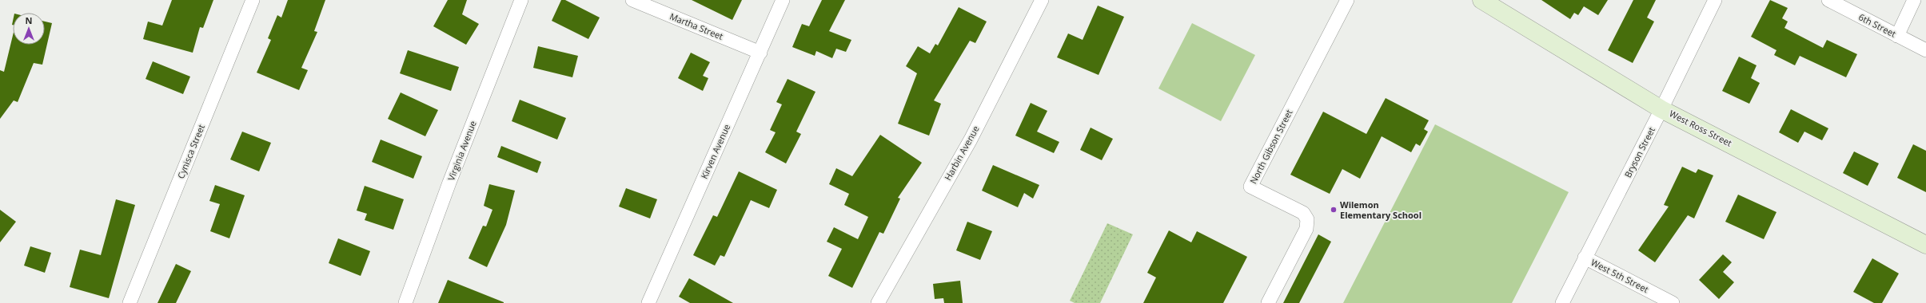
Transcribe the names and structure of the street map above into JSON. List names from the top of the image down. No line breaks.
{"streets":{"street":["6th Street","Martha Street","West Ross Street","North Gibson Street","Virginia Avenue","Cynisca Street","Kirven Avenue","Bryson Street","Harbin Avenue","West 5th Street"]},"crossings":[["Martha Street","Kirven Avenue"],["West Ross Street","Bryson Street"],["Bryson Street","West 5th Street"]],"places":["Wilemon Elementary School"],"north":"top"}
